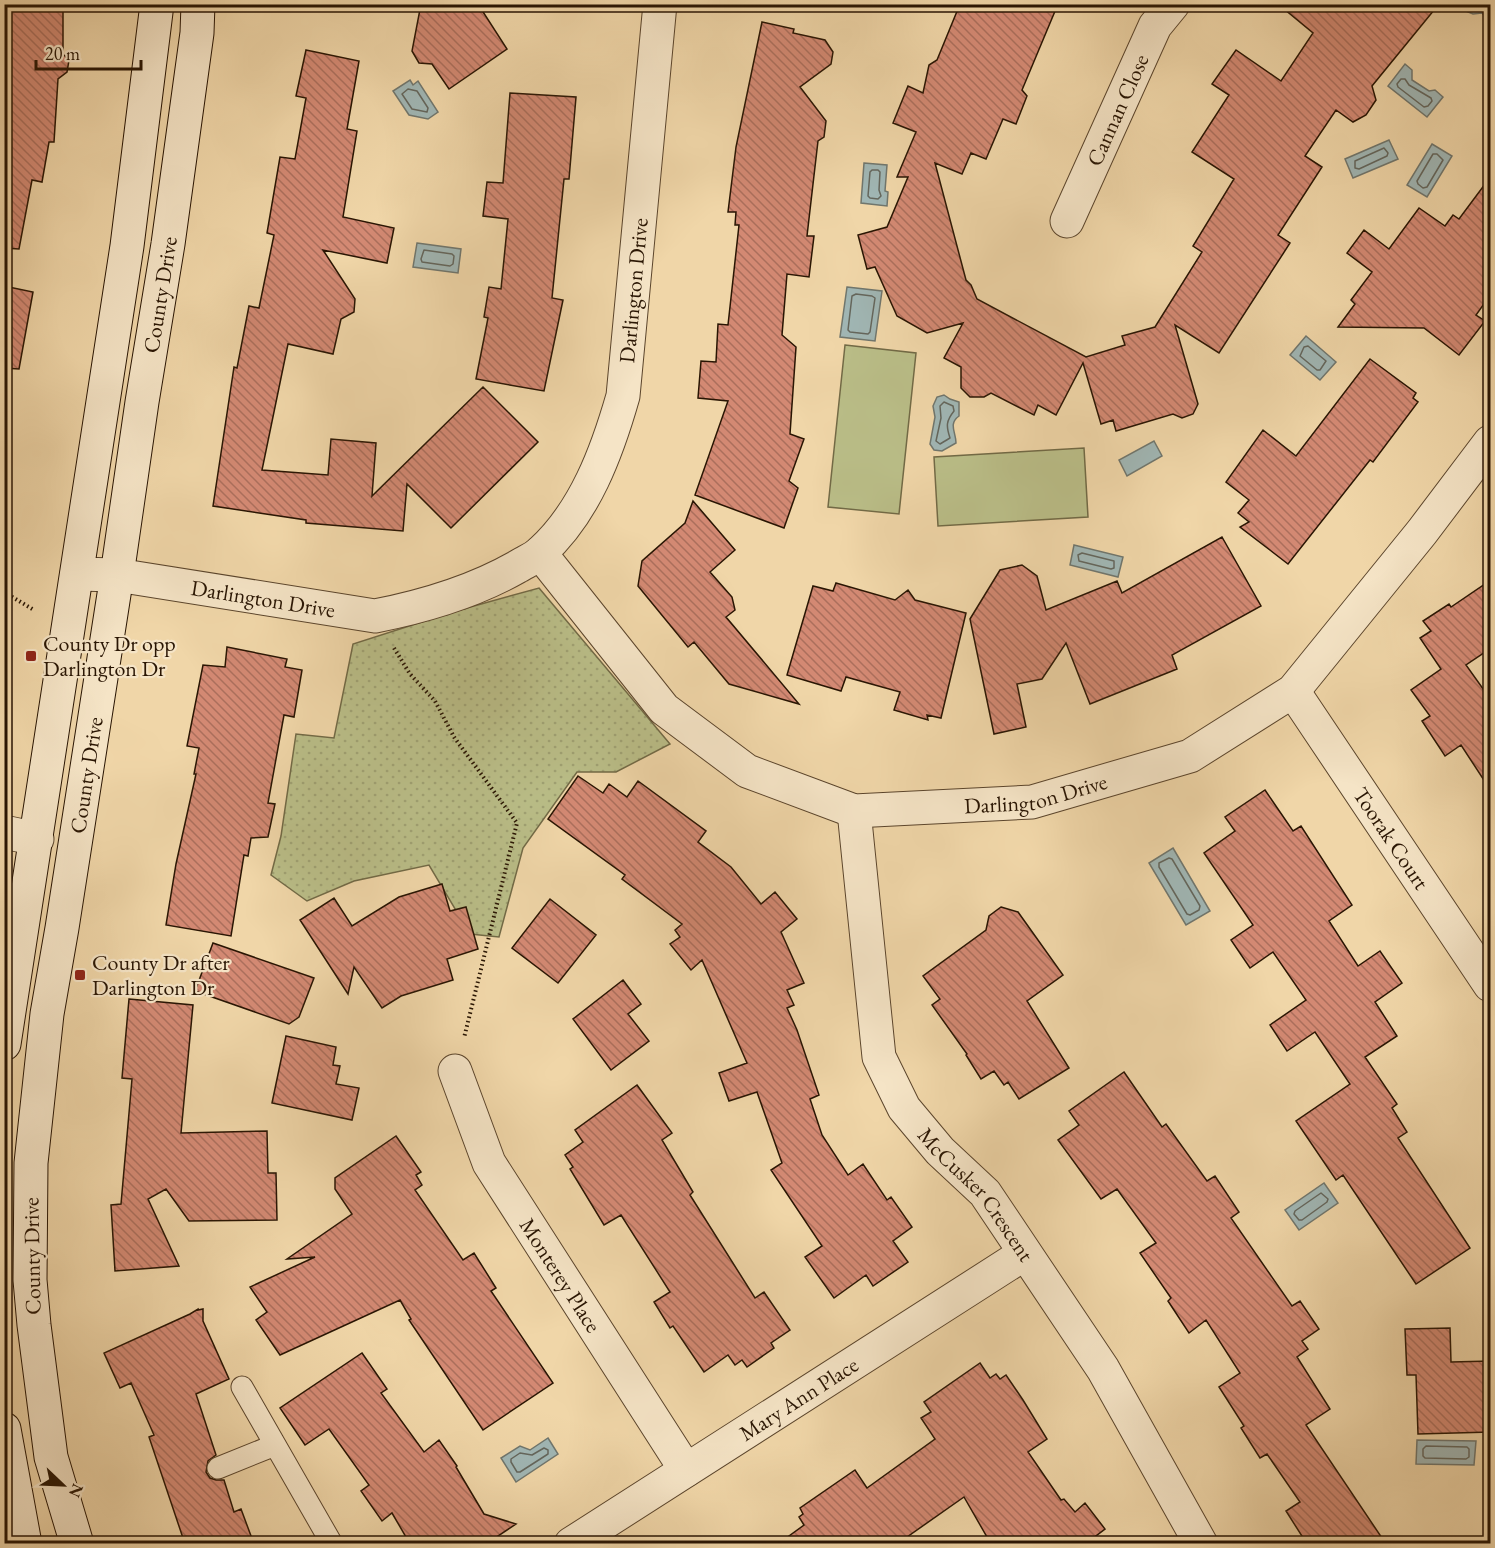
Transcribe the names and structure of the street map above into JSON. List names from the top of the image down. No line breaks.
{"streets":{"street":["Cannan Close","Darlington Drive","County Drive","Toorak Court","McCusker Crescent","Monterey Place","Mary Ann Place"]},"crossings":[["Darlington Drive","County Drive"],["Darlington Drive","Toorak Court"],["Darlington Drive","McCusker Crescent"],["McCusker Crescent","Mary Ann Place"],["Monterey Place","Mary Ann Place"]],"places":{"transit":["County Dr opp Darlington Dr","County Dr after Darlington Dr"]},"scale_bar":"20 m","north":"bottom right"}
